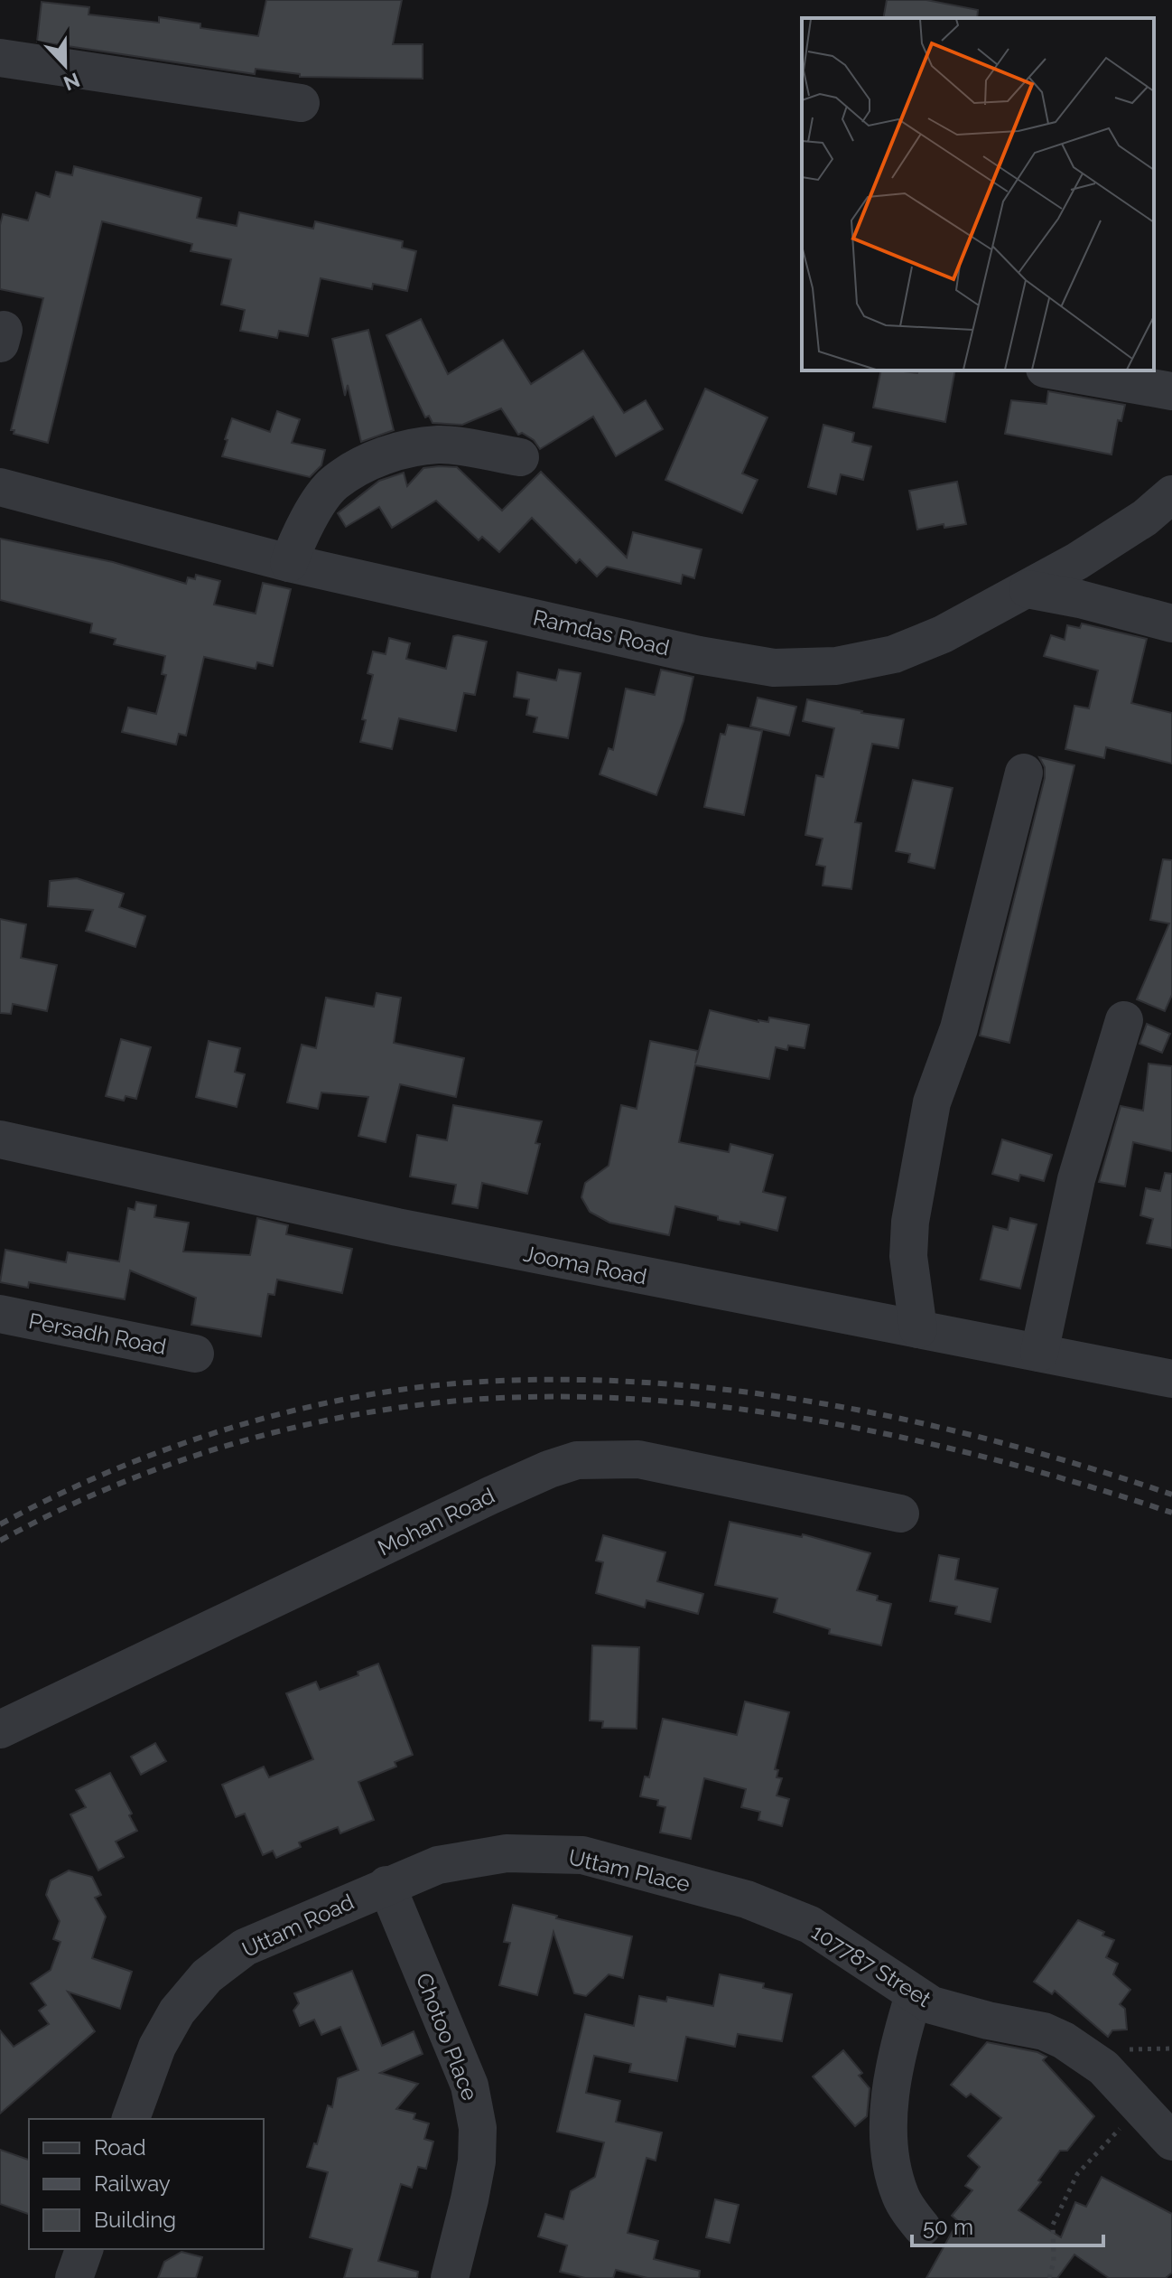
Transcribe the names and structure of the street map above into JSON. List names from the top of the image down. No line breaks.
{"streets":{"street":["Ramdas Road","Jooma Road","Persadh Road","Mohan Road","Uttam Place","Uttam Road","107787 Street","Chotoo Place"]},"crossings":[["Uttam Place","Uttam Road"],["Uttam Place","107787 Street"],["Uttam Place","Chotoo Place"],["Uttam Road","Chotoo Place"]],"legend":["Road","Railway","Building"],"scale_bar":"50 m","north":"bottom"}
